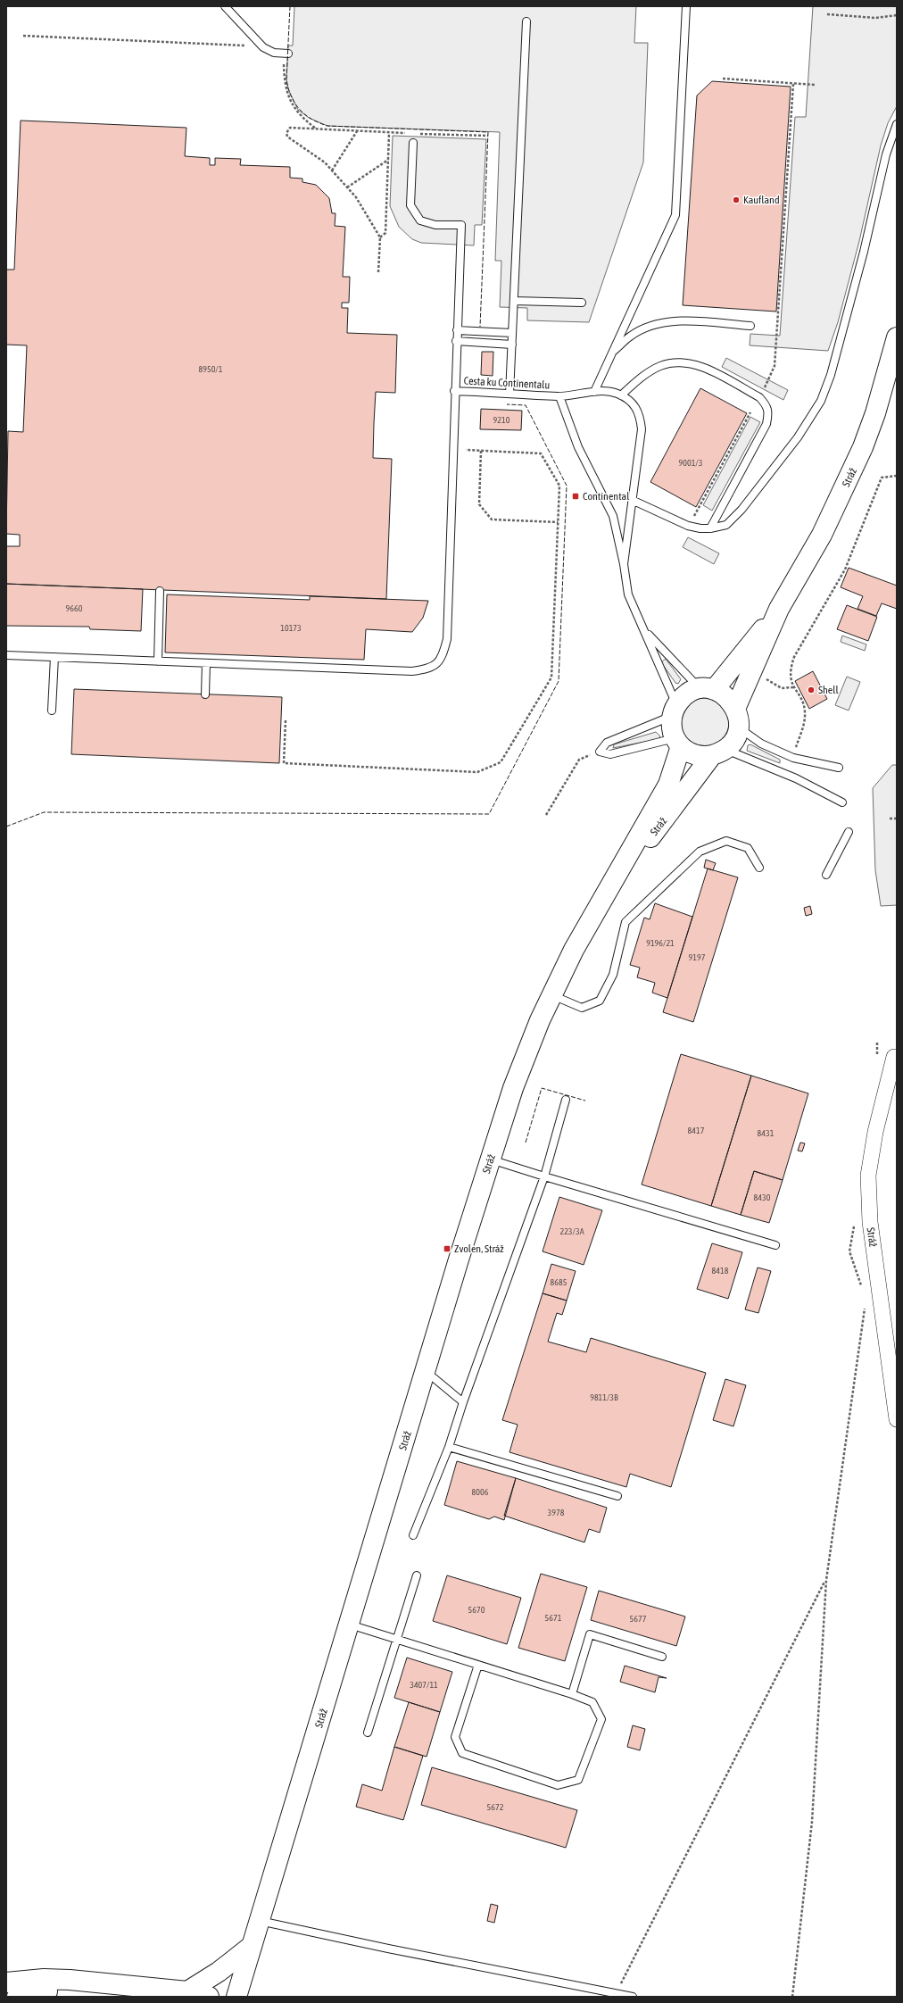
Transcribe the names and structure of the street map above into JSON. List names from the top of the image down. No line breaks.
{"streets":{"main road":["Stráž"],"lane":["Cesta ku Continentalu"]},"crossings":[["Cesta ku Continentalu","Stráž"]],"places":{"other":["Kaufland","Shell"],"transit":["Continental","Zvolen, Stráž"]},"house_numbers":["8950/1","9210","9001/3","9660","10173","9196/21","9197","8417","8431","8430","223/3A","8418","8685","9811/3B","8006","3978","5670","5671","5677","3407/11","5672"]}
